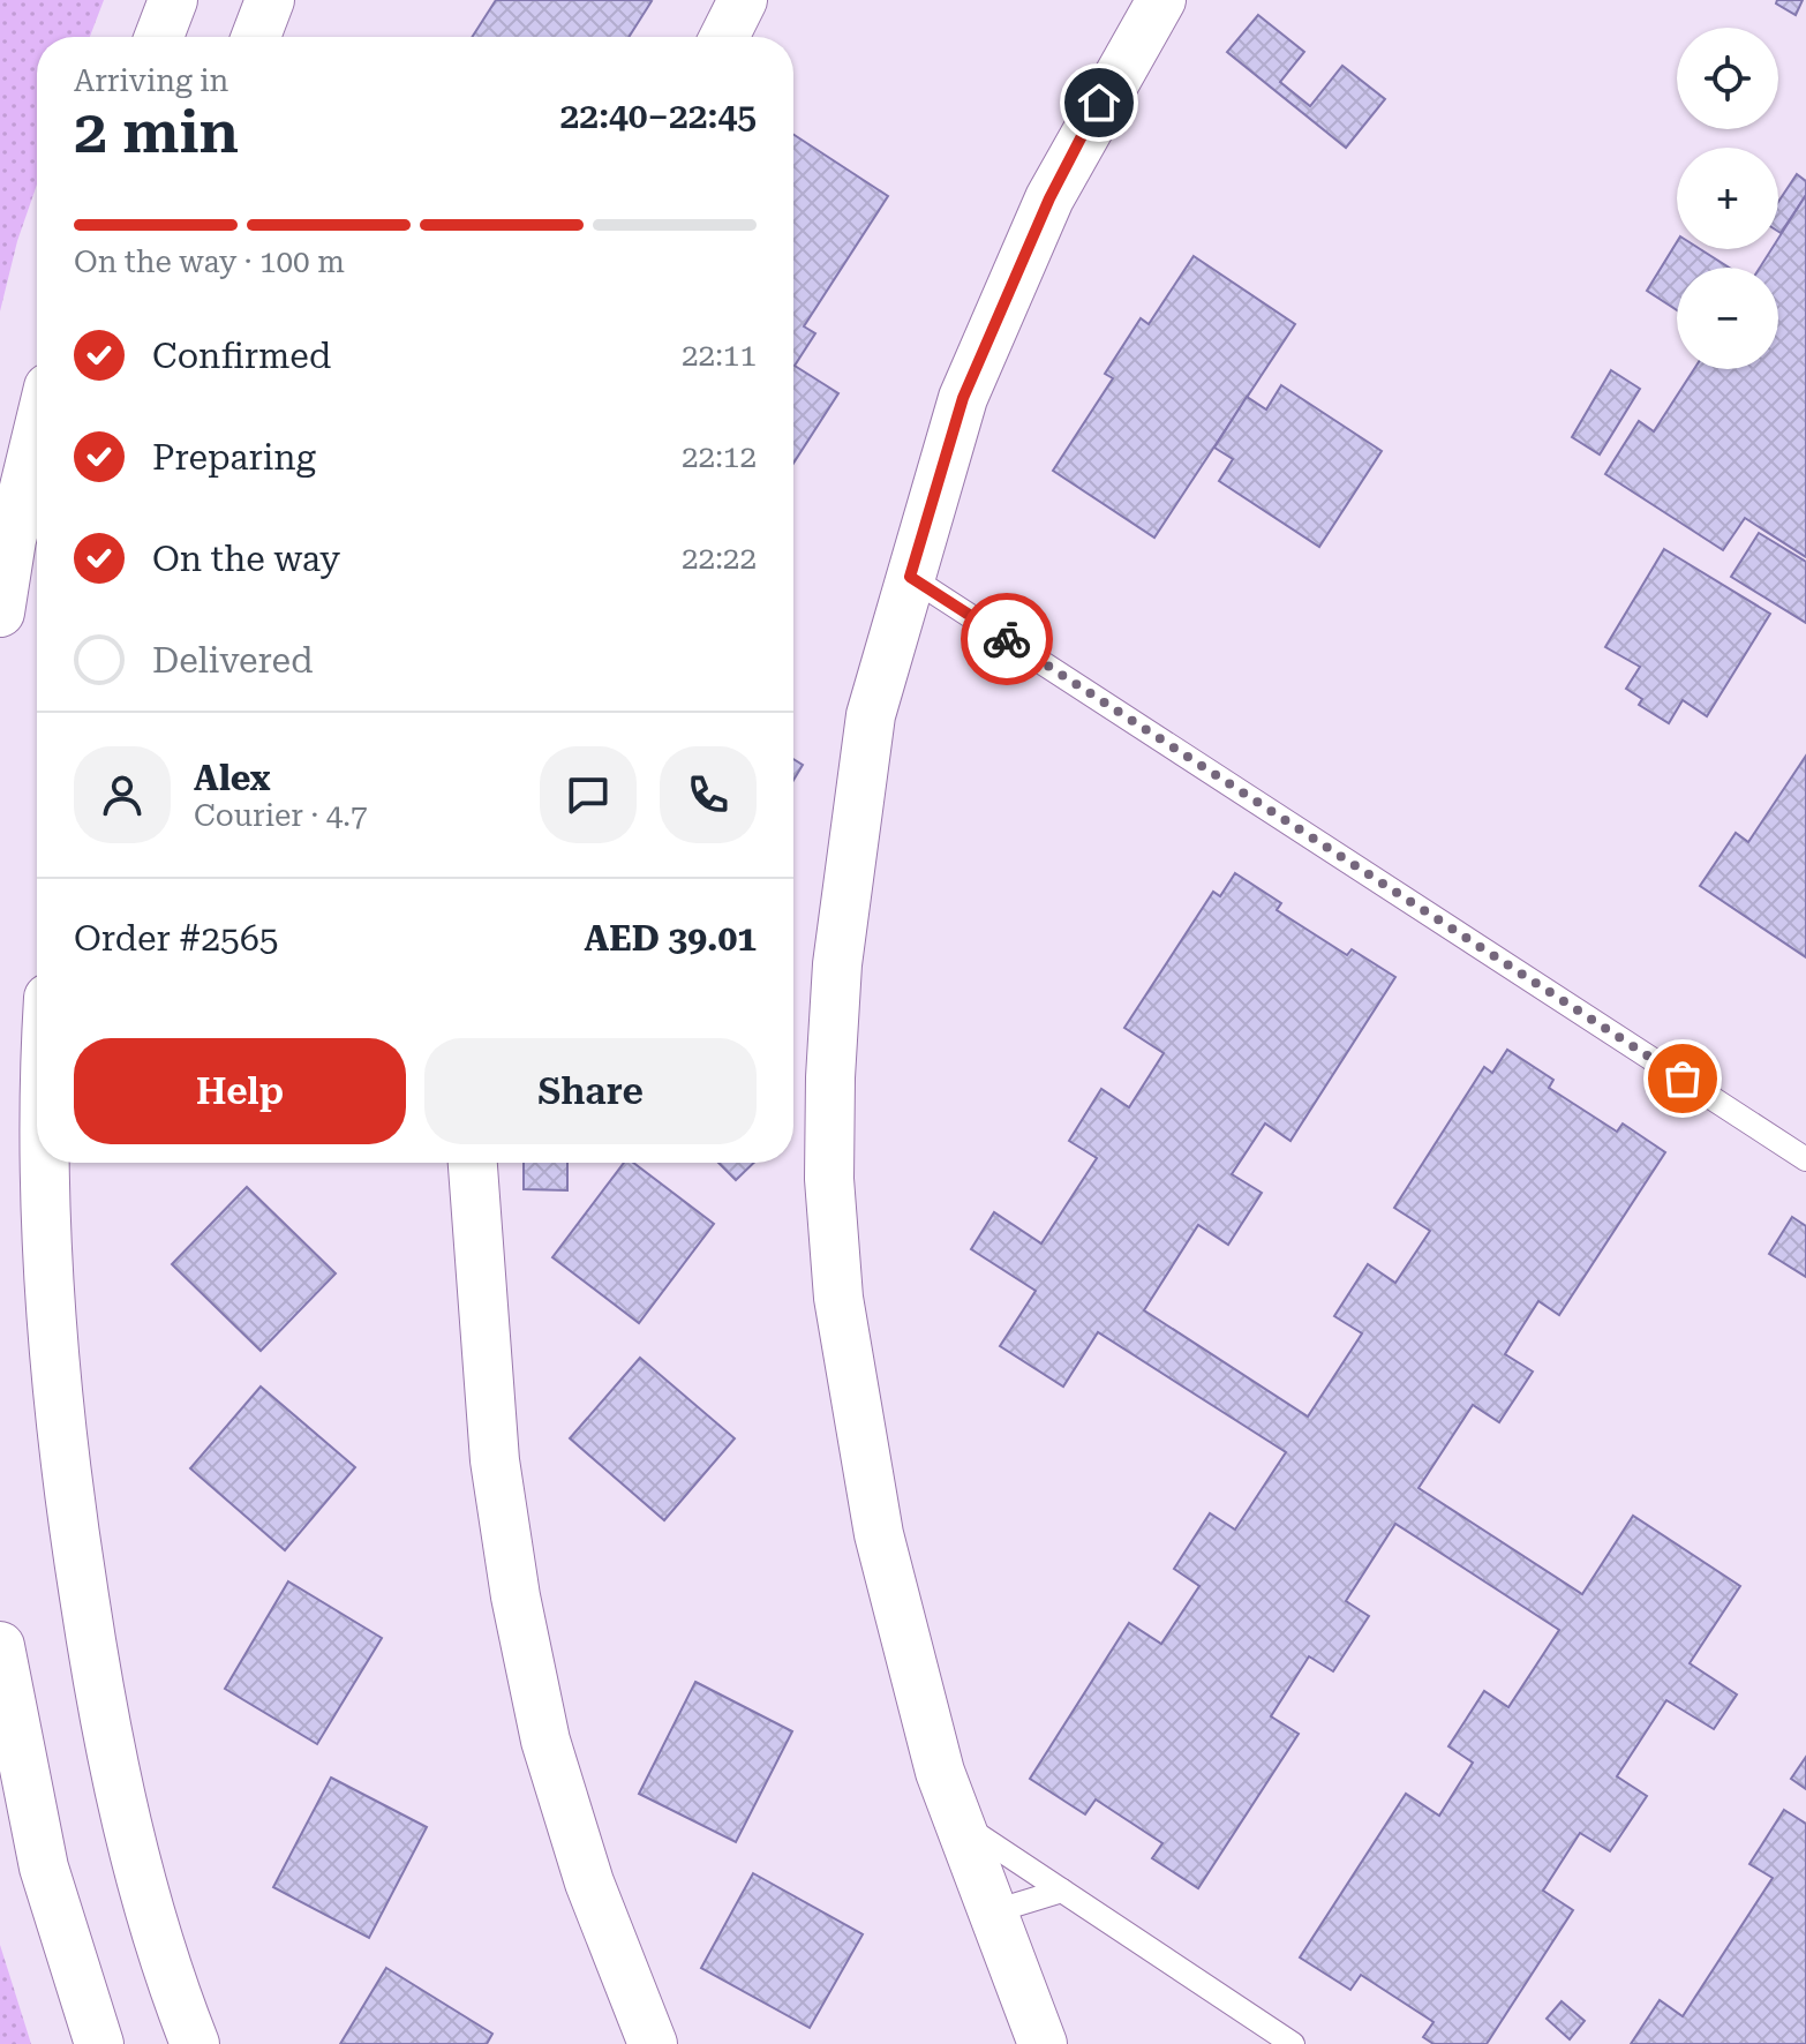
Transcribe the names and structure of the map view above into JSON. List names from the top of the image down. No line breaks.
{"page":{"map_buttons":["+","−"],"heading":["2 min","Arriving in","22:40–22:45"],"panel":["Alex","Courier · 4.7","Order #2565","AED 39.01"],"bar":"On the way · 100 m","list":[["Confirmed","22:11"],["Preparing","22:12"],["On the way","22:22"],"Delivered"],"buttons":["Help","Share"]}}
